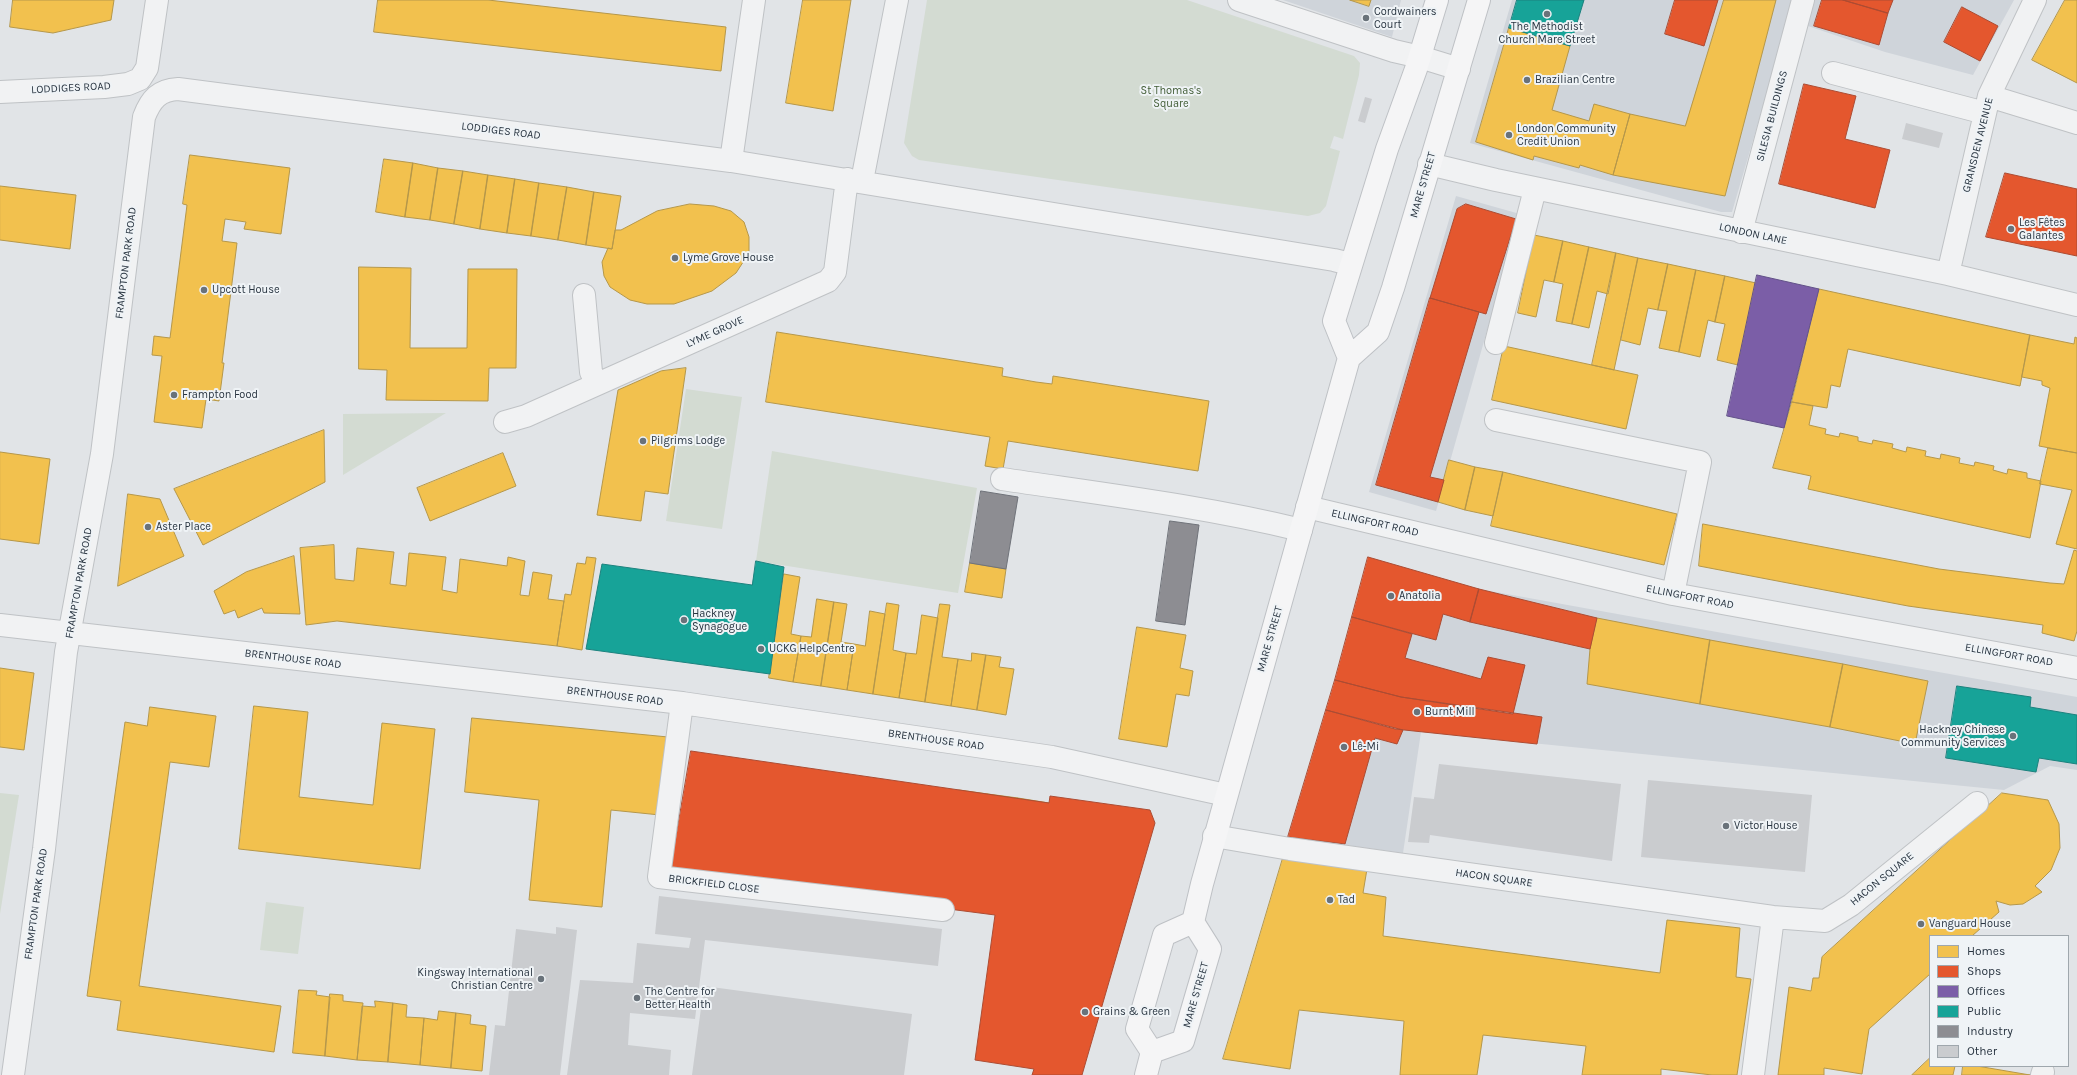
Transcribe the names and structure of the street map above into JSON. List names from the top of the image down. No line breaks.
{"streets":{"main road":["MARE STREET"],"street":["LODDIGES ROAD","SILESIA BUILDINGS","GRANSDEN AVENUE","LONDON LANE","FRAMPTON PARK ROAD","LYME GROVE","ELLINGFORT ROAD","BRENTHOUSE ROAD","HACON SQUARE","BRICKFIELD CLOSE"]},"crossings":[["LODDIGES ROAD","FRAMPTON PARK ROAD"],["LODDIGES ROAD","LYME GROVE"],["SILESIA BUILDINGS","LONDON LANE"],["GRANSDEN AVENUE","LONDON LANE"],["MARE STREET","LONDON LANE"],["MARE STREET","ELLINGFORT ROAD"],["MARE STREET","BRENTHOUSE ROAD"],["MARE STREET","HACON SQUARE"],["FRAMPTON PARK ROAD","BRENTHOUSE ROAD"],["BRENTHOUSE ROAD","BRICKFIELD CLOSE"]],"parks":["St Thomas's Square"],"places":["The Methodist Church Mare Street","Cordwainers Court","Brazilian Centre","London Community Credit Union","Les Fêtes Galantes","Lyme Grove House","Upcott House","Frampton Food","Pilgrims Lodge","Aster Place","Anatolia","Hackney Synagogue","UCKG HelpCentre","Burnt Mill","Hackney Chinese Community Services","Lê-Mi","Victor House","Tad","Vanguard House","Kingsway International Christian Centre","The Centre for Better Health","Grains & Green"],"legend":["Homes","Shops","Offices","Public","Industry","Other"]}
